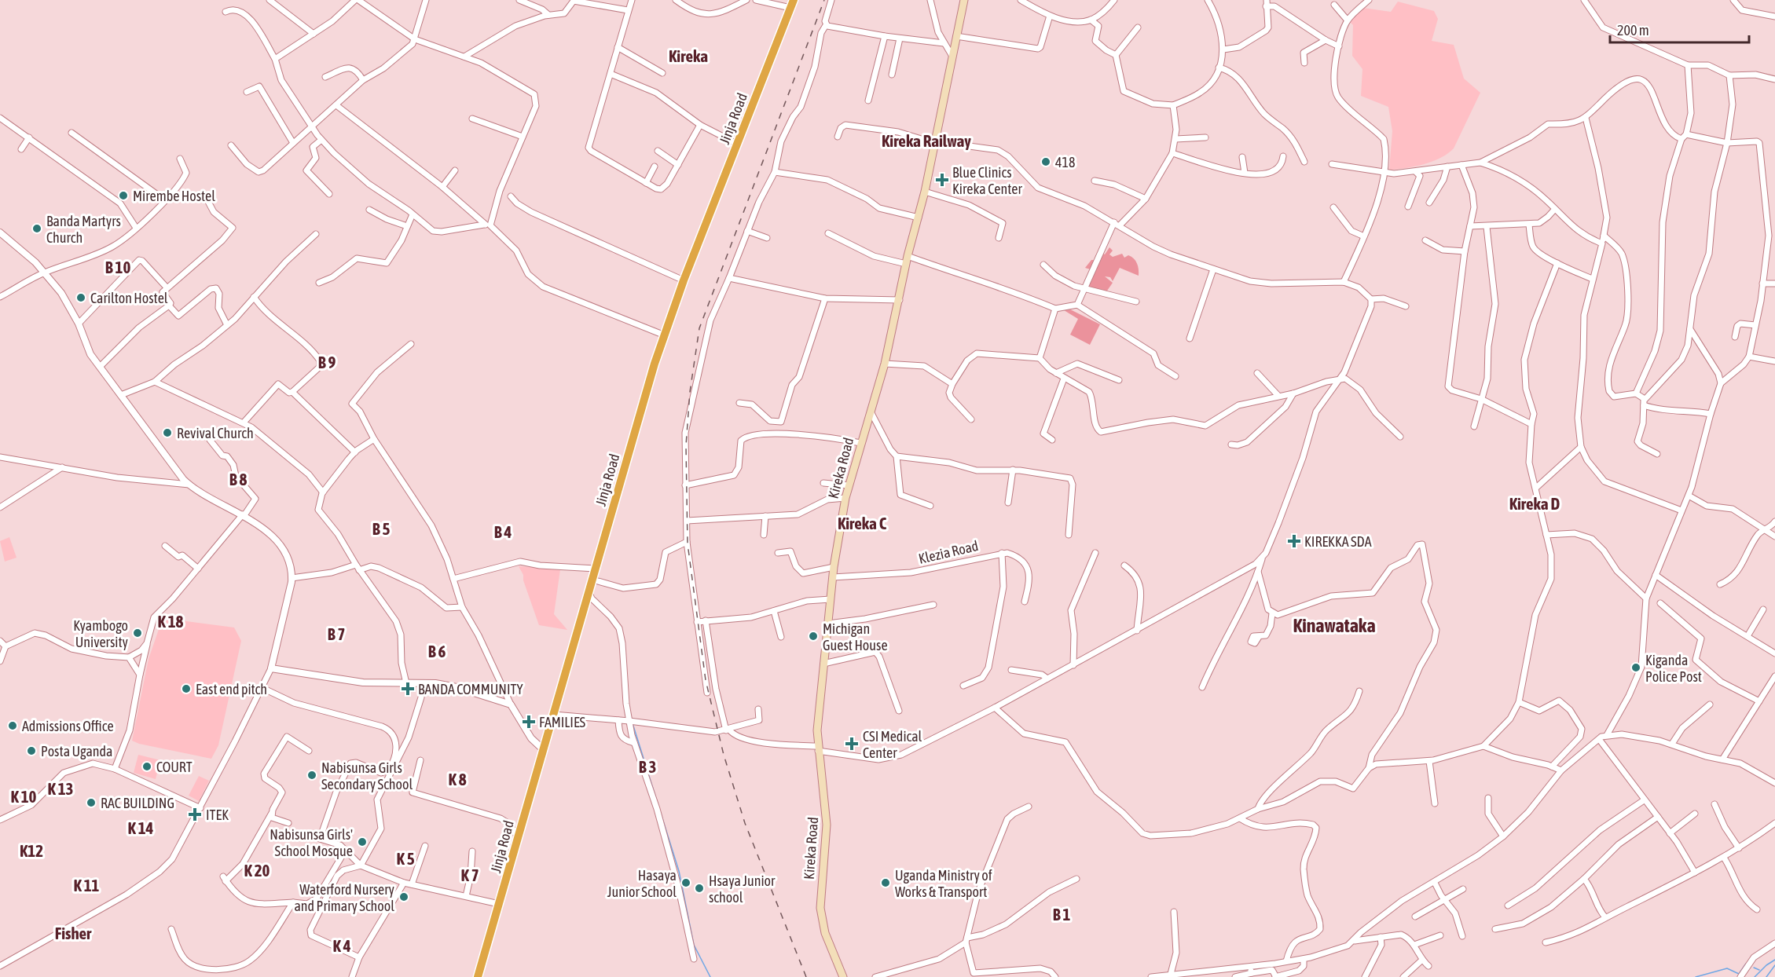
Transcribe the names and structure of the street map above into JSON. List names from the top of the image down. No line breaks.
{"streets":{"highway":["Jinja Road"],"main road":["Kireka Road"],"street":["Klezia Road"]},"crossings":[["Kireka Road","Klezia Road"]],"districts":["Kireka","Kireka Railway","B 10","B 9","B 8","Kireka D","Kireka C","B 5","B 4","K 18","Kinawataka","B 7","B 6","B 3","K 8","K 13","K 10","K 14","K12","K 5","K 20","K 7","K 11","B 1","Fisher","K 4"],"places":{"other":["418","Mirembe Hostel","Banda Martyrs Church","Carilton Hostel","Revival Church","Kyambogo University","Michigan Guest House","Kiganda Police Post","East end pitch","Admissions Office","Posta Uganda","COURT","Nabisunsa Girls Secondary School","RAC BUILDING","Nabisunsa Girls' School Mosque","Hasaya Junior School","Uganda Ministry of Works & Transport","Hsaya Junior school","Waterford Nursery and Primary School"],"health":["Blue Clinics Kireka Center","KIREKKA SDA","BANDA COMMUNITY","FAMILIES","CSI Medical Center","ITEK"]},"scale_bar":"200 m"}
